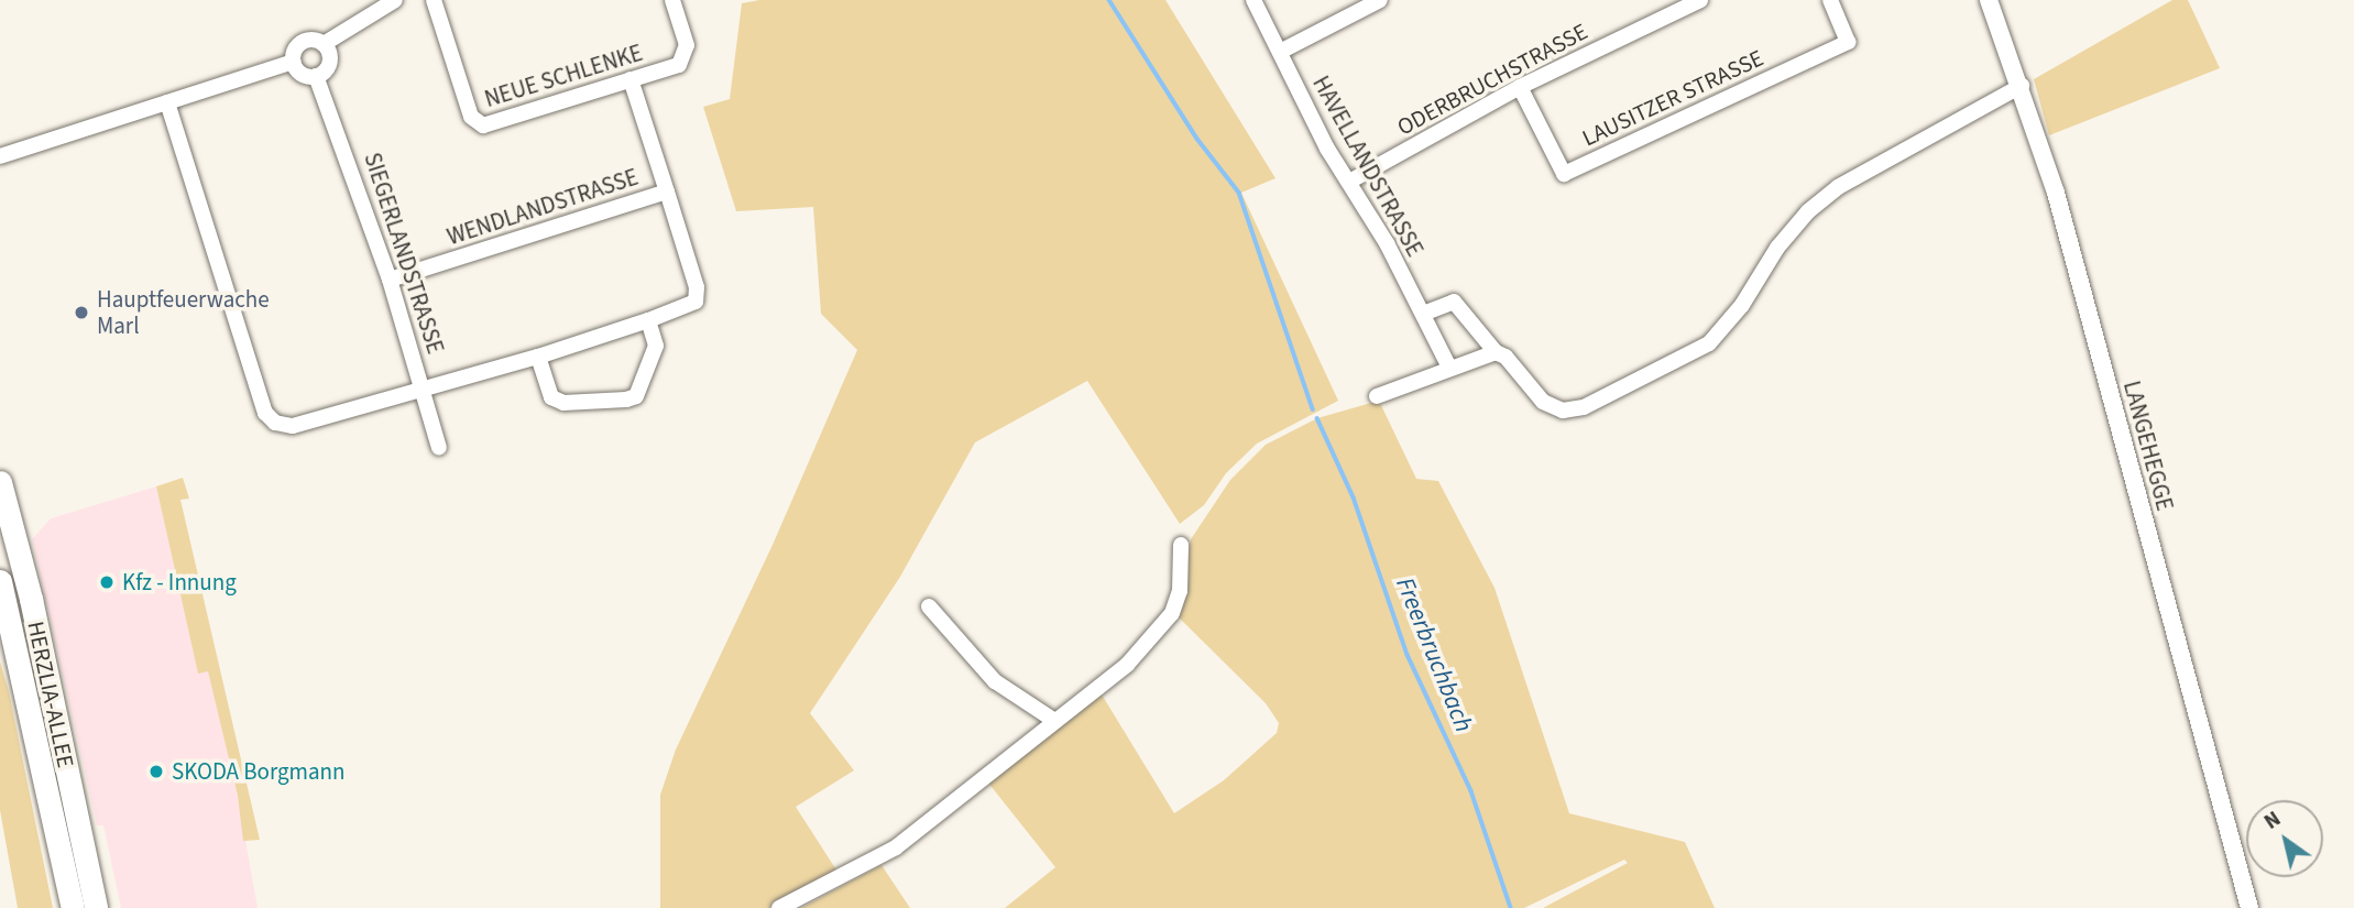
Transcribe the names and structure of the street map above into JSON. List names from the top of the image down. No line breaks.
{"streets":{"main road":["HERZLIA-ALLEE"],"street":["NEUE SCHLENKE","ODERBRUCHSTRASSE","LAUSITZER STRASSE","HAVELLANDSTRASSE","WENDLANDSTRASSE","SIEGERLANDSTRASSE","LANGEHEGGE"]},"crossings":[["NEUE SCHLENKE","WENDLANDSTRASSE"],["ODERBRUCHSTRASSE","LAUSITZER STRASSE"],["ODERBRUCHSTRASSE","HAVELLANDSTRASSE"],["WENDLANDSTRASSE","SIEGERLANDSTRASSE"]],"water":["Freerbruchbach"],"places":["Hauptfeuerwache Marl","Kfz - Innung","SKODA Borgmann"],"north":"top left"}
